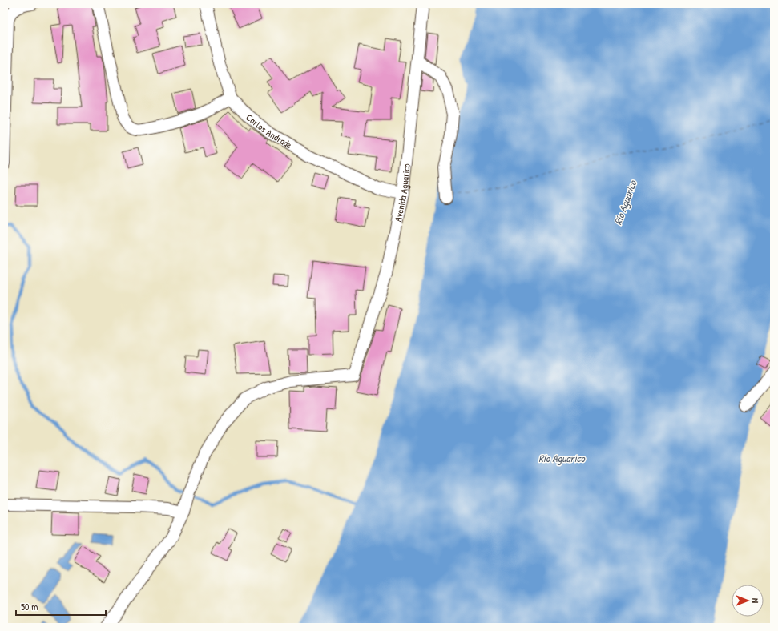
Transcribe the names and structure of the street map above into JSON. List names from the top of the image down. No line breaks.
{"streets":{"street":["Carlos Andrade","Avenida Aguarico"]},"crossings":[["Carlos Andrade","Avenida Aguarico"]],"water":["Río Aguarico"],"scale_bar":"50 m","north":"right"}
